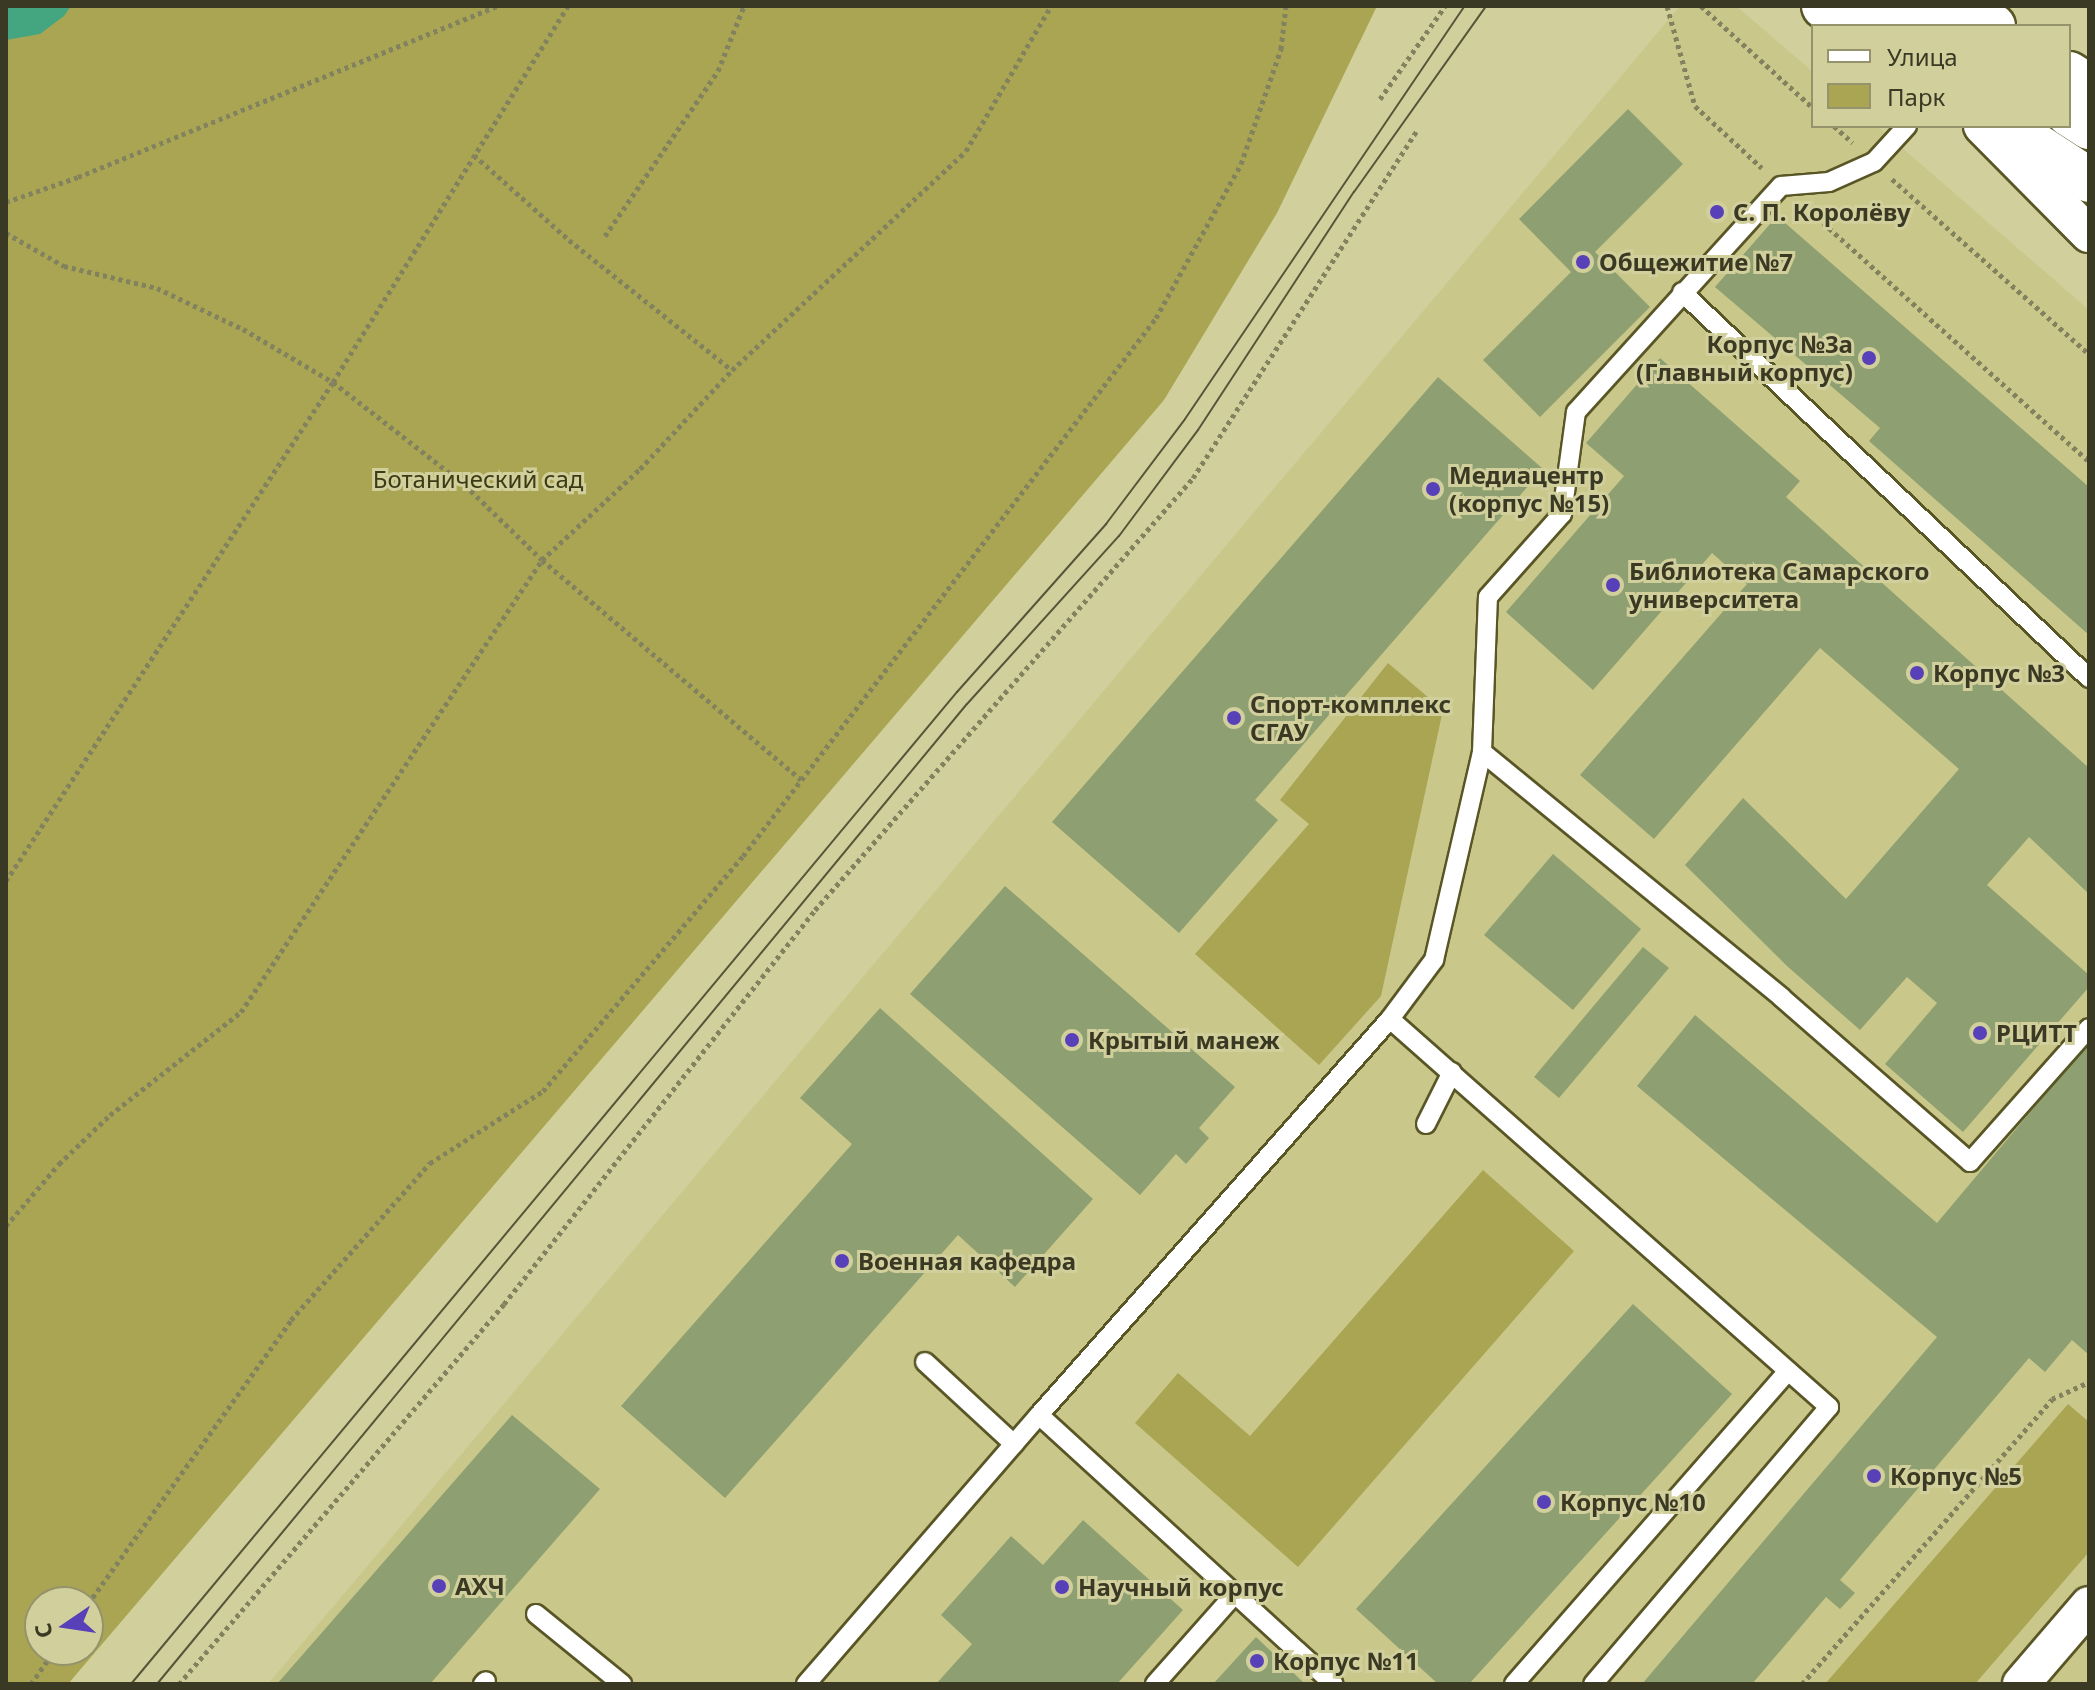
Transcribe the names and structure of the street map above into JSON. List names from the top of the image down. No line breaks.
{"parks":["Ботанический сад"],"places":["С. П. Королёву","Общежитие №7","Корпус №3a (Главный корпус)","Медиацентр (корпус №15)","Библиотека Самарского университета","Корпус №3","Спорт-комплекс СГАУ","РЦИТТ","Крытый манеж","Военная кафедра","Корпус №5","Корпус №10","АХЧ","Научный корпус","Корпус №11"],"legend":["Улица","Парк"],"north":"left"}
